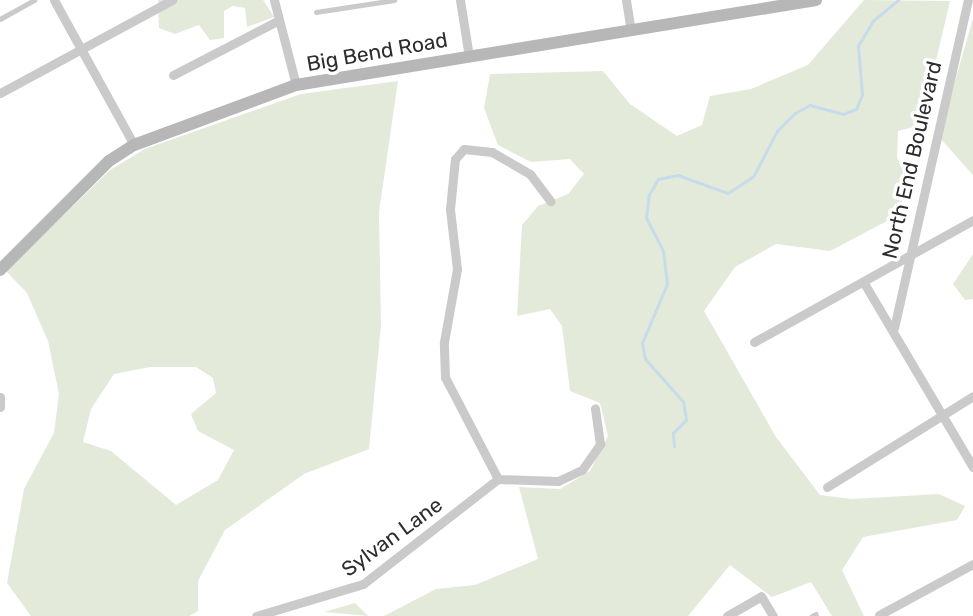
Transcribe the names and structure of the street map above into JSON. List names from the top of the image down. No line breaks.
{"streets":{"main road":["Big Bend Road"],"street":["North End Boulevard","Sylvan Lane"]}}
